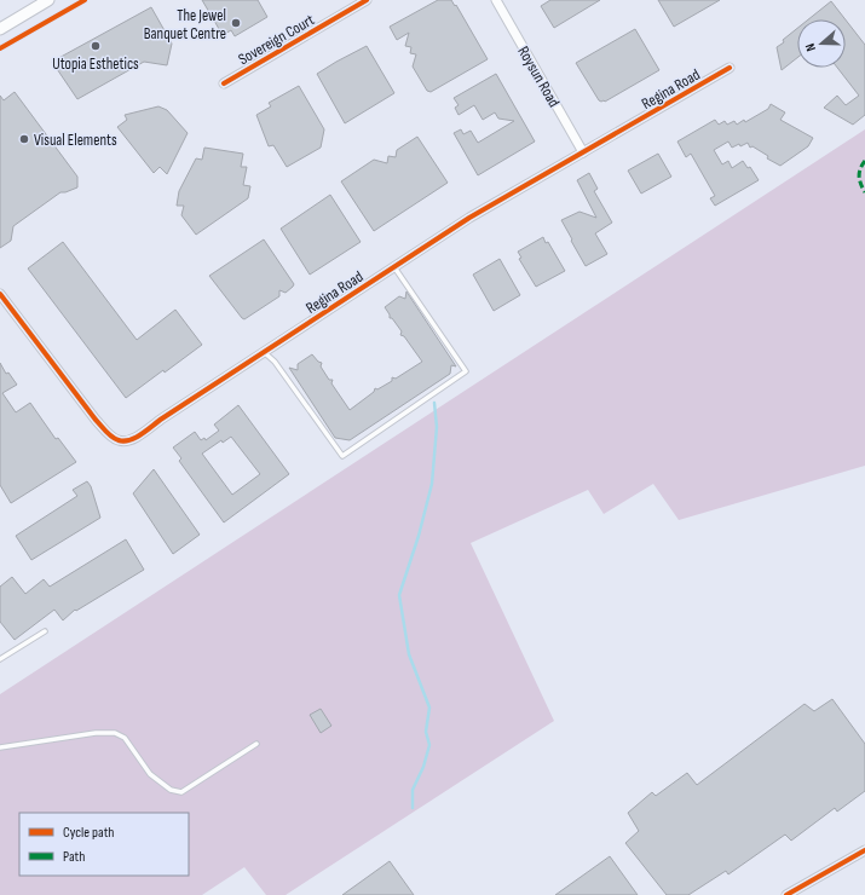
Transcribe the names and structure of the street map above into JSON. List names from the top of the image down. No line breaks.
{"streets":{"street":["Sovereign Court","Roysun Road","Regina Road"]},"crossings":[["Roysun Road","Regina Road"]],"places":["The Jewel Banquet Centre","Utopia Esthetics","Visual Elements"],"legend":["Cycle path","Path"],"north":"left"}
